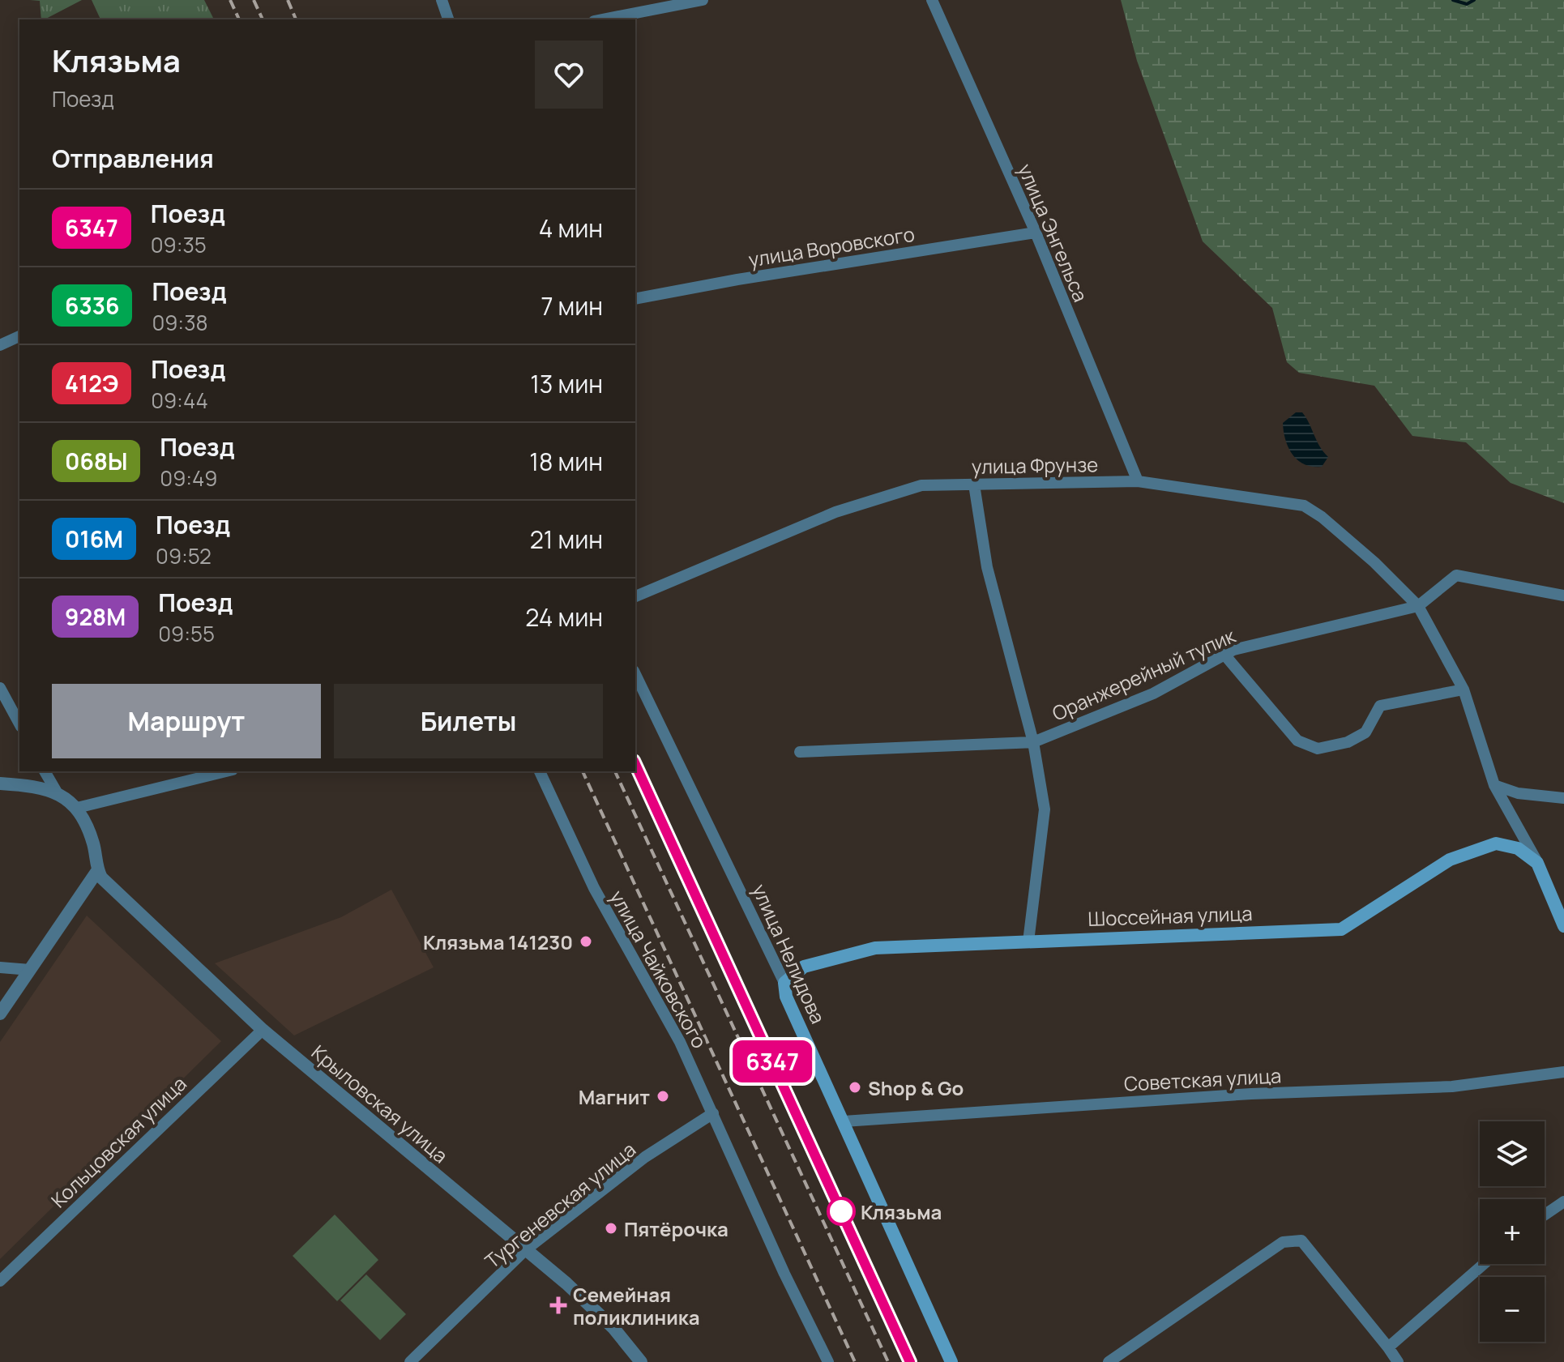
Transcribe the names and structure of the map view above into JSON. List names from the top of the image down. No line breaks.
{"streets":{"main road":["Шоссейная улица","улица Нелидова"],"street":["улица Энгельса","улица Воровского","улица Фрунзе","Оранжерейный тупик","улица Чайковского","Советская улица","Крыловская улица","Кольцовская улица","Тургеневская улица"]},"crossings":[["улица Энгельса","улица Воровского"],["улица Энгельса","улица Фрунзе"],["улица Фрунзе","Оранжерейный тупик"],["улица Фрунзе","Шоссейная улица"],["Шоссейная улица","улица Нелидова"],["улица Нелидова","Советская улица"],["улица Чайковского","Тургеневская улица"],["Крыловская улица","Кольцовская улица"],["Крыловская улица","Тургеневская улица"]],"places":{"other":["Клязьма 141230","Shop & Go","Магнит","Клязьма","Пятёрочка"],"health":["Семейная поликлиника"]},"page":{"on_map":"6347","heading":[["Клязьма","Поезд"],"Отправления"],"list":[{"mark":"6347","name":"Поезд","note":"09:35","value":"4 мин"},{"mark":"6336","name":"Поезд","note":"09:38","value":"7 мин"},{"mark":"412Э","name":"Поезд","note":"09:44","value":"13 мин"},{"mark":"068Ы","name":"Поезд","note":"09:49","value":"18 мин"},{"mark":"016М","name":"Поезд","note":"09:52","value":"21 мин"},{"mark":"928М","name":"Поезд","note":"09:55","value":"24 мин"}],"buttons":["Маршрут","Билеты"],"map_buttons":["+","−"]}}
